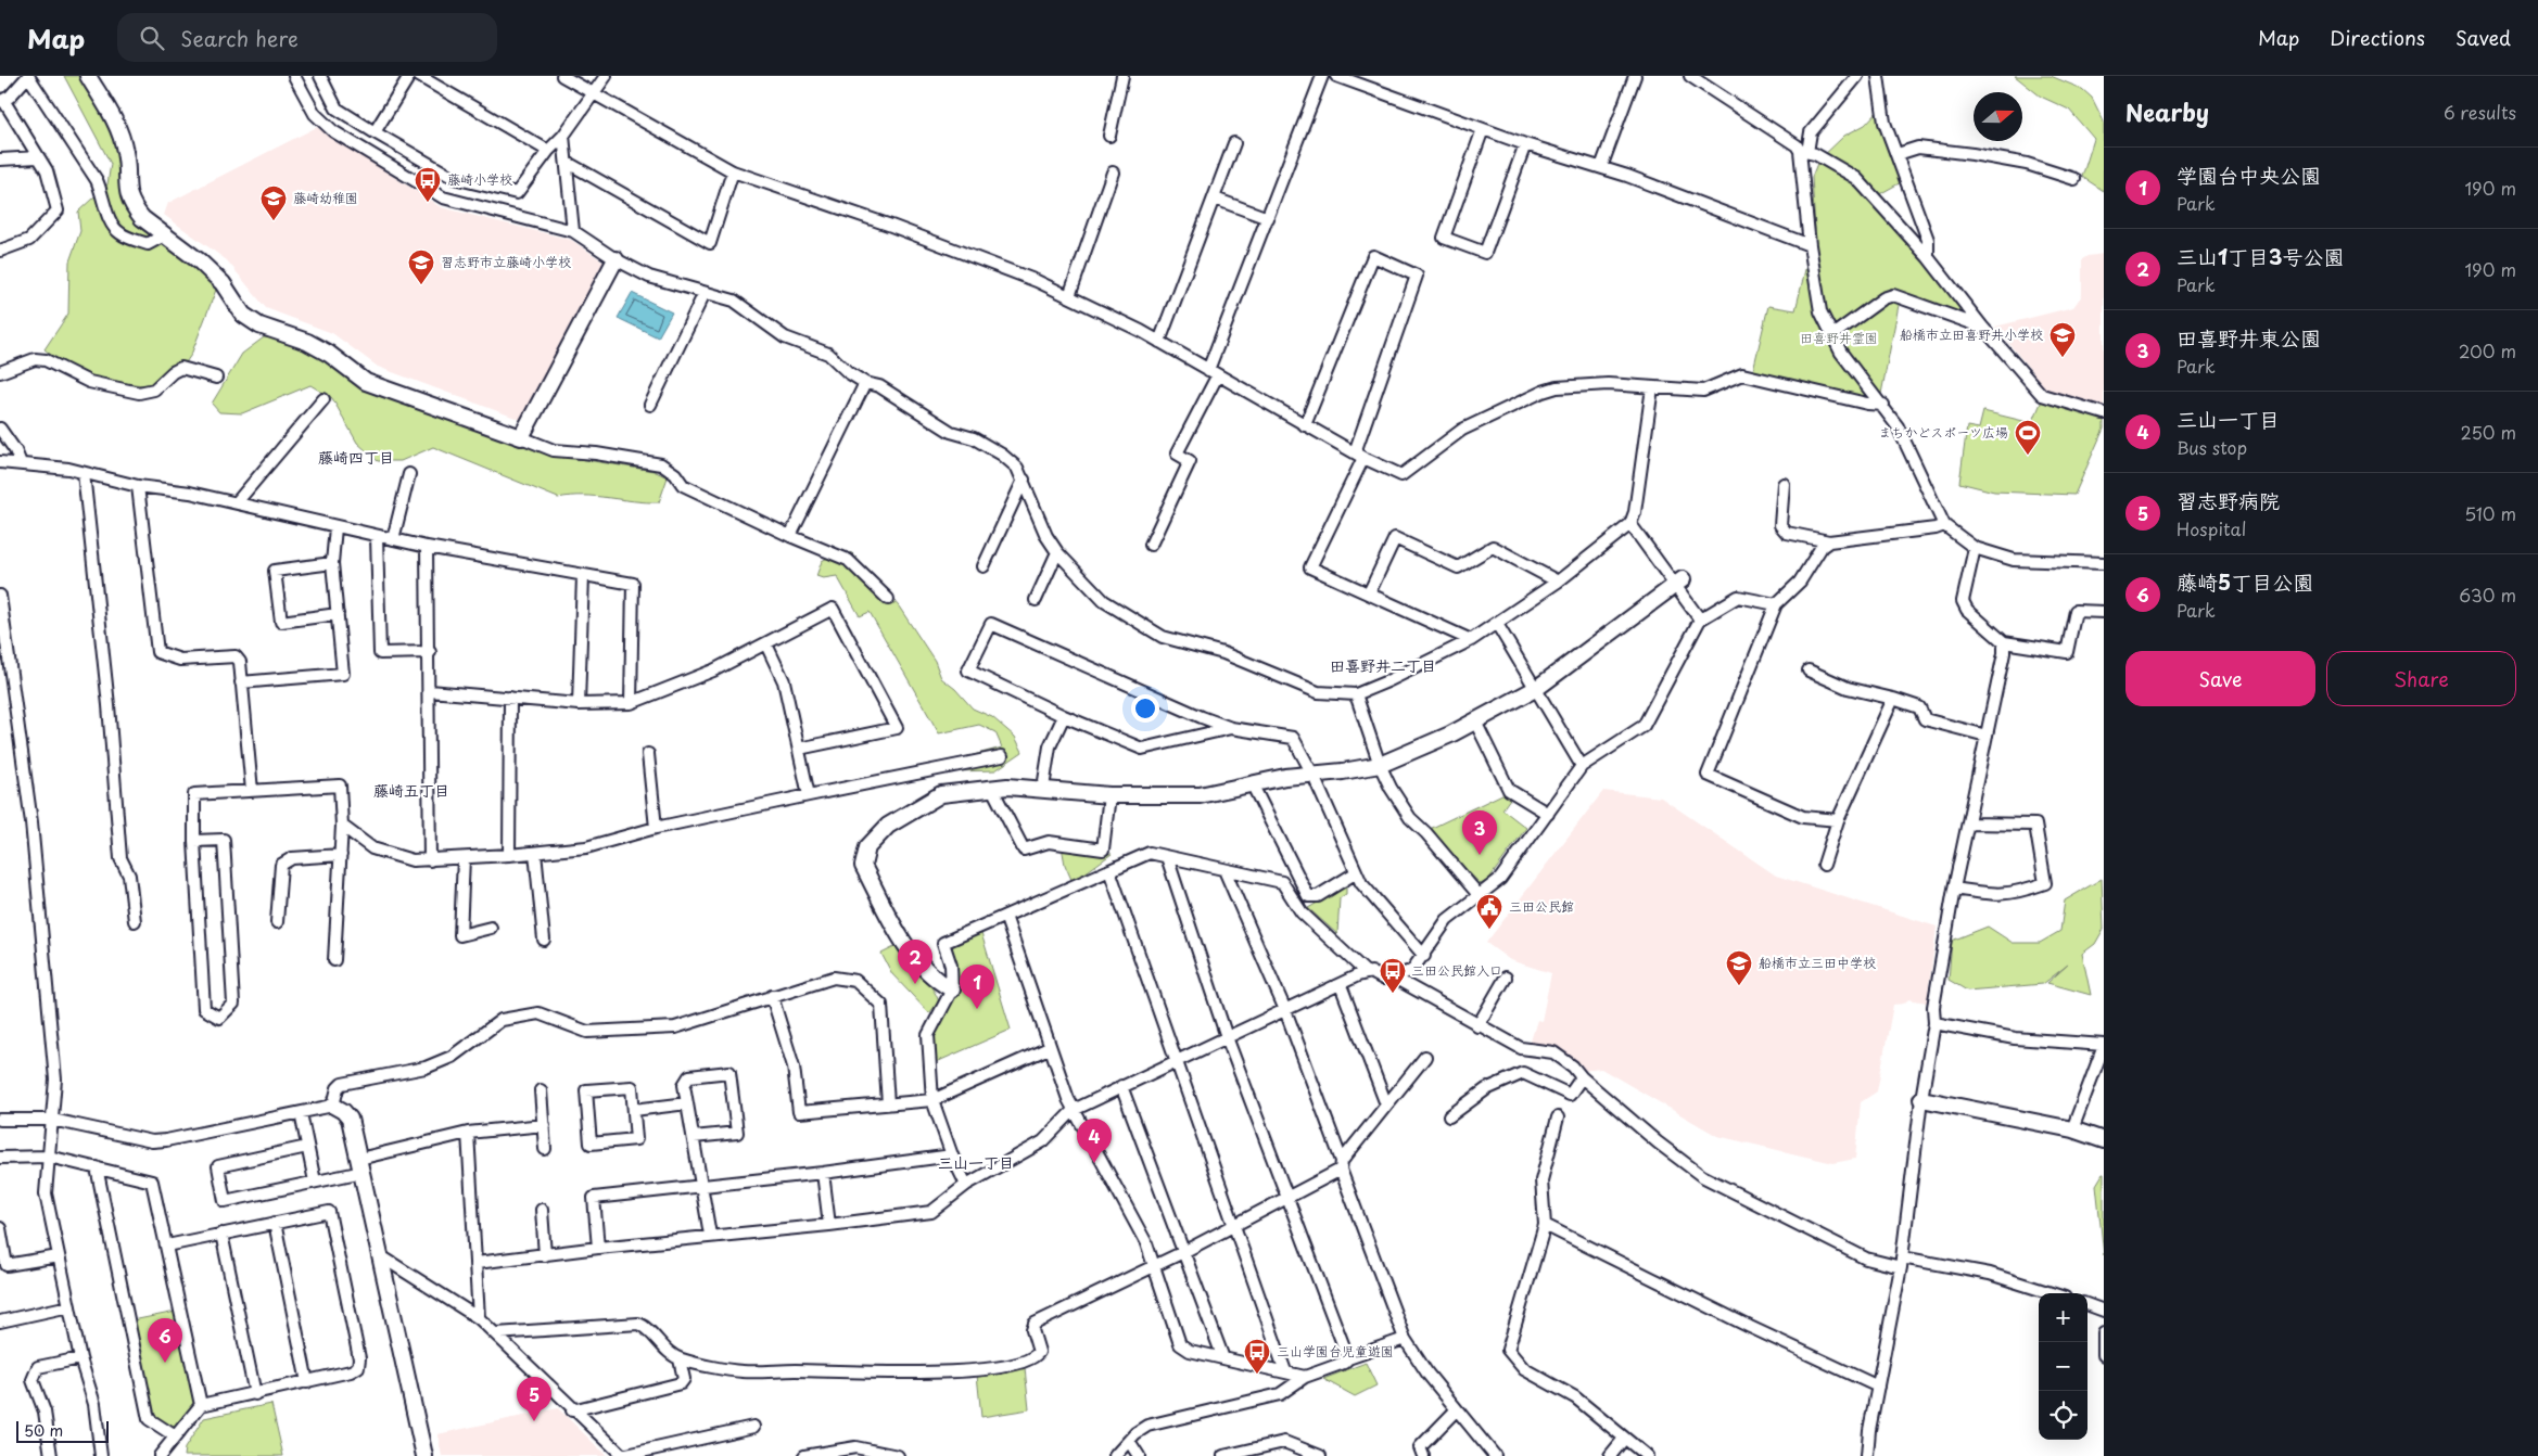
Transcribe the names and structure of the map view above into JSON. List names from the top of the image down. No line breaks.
{"districts":["藤崎四丁目","田喜野井二丁目","藤崎五丁目","三山一丁目"],"parks":["田喜野井霊園"],"places":{"bus stop":["藤崎小学校","三田公民館入口","三山学園台児童遊園"],"school or university":["藤崎幼稚園","習志野市立藤崎小学校","船橋市立田喜野井小学校","船橋市立三田中学校"],"sports":["まちかどスポーツ広場"],"public building":["三田公民館"]},"scale_bar":"50 m","north":"right","page":{"header":"Map","search":"Search here","nav":["Map","Directions","Saved"],"heading":["Nearby","6 results"],"list":[{"mark":"1","name":"学園台中央公園","note":"Park","value":"190 m"},{"mark":"2","name":"三山1丁目3号公園","note":"Park","value":"190 m"},{"mark":"3","name":"田喜野井東公園","note":"Park","value":"200 m"},{"mark":"4","name":"三山一丁目","note":"Bus stop","value":"250 m"},{"mark":"5","name":"習志野病院","note":"Hospital","value":"510 m"},{"mark":"6","name":"藤崎5丁目公園","note":"Park","value":"630 m"}],"buttons":["Save","Share"],"pins":["3","2","1","4","6","5"],"map_buttons":["+","−"],"scale":"50 m"}}
